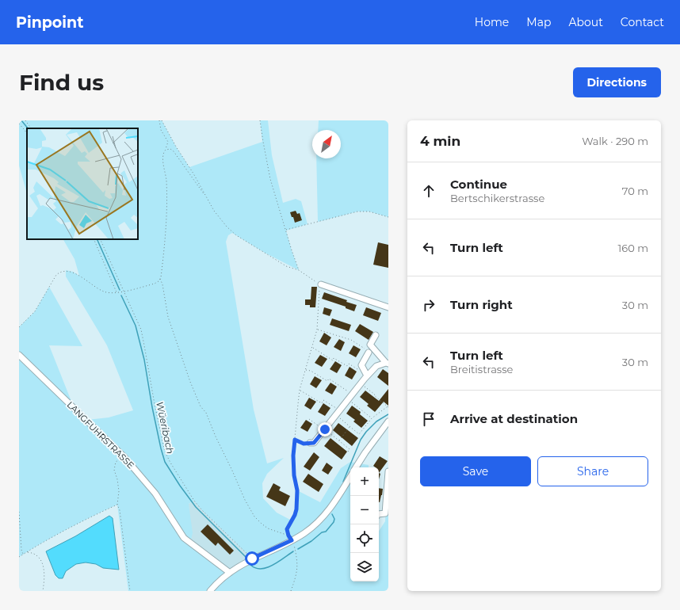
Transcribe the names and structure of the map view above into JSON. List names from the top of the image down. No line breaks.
{"streets":{"street":["LANGFUHRSTRASSE"]},"water":["Wüeribach"],"north":"top right","page":{"header":"Pinpoint","nav":["Home","Map","About","Contact"],"buttons":["Directions",["Save","Share"]],"title":"Find us","heading":["4 min","Walk · 290 m"],"list":[["Continue","Bertschikerstrasse","70 m"],["Turn left","160 m"],["Turn right","30 m"],["Turn left","Breitistrasse","30 m"],"Arrive at destination"],"map_buttons":["+","−"]}}
